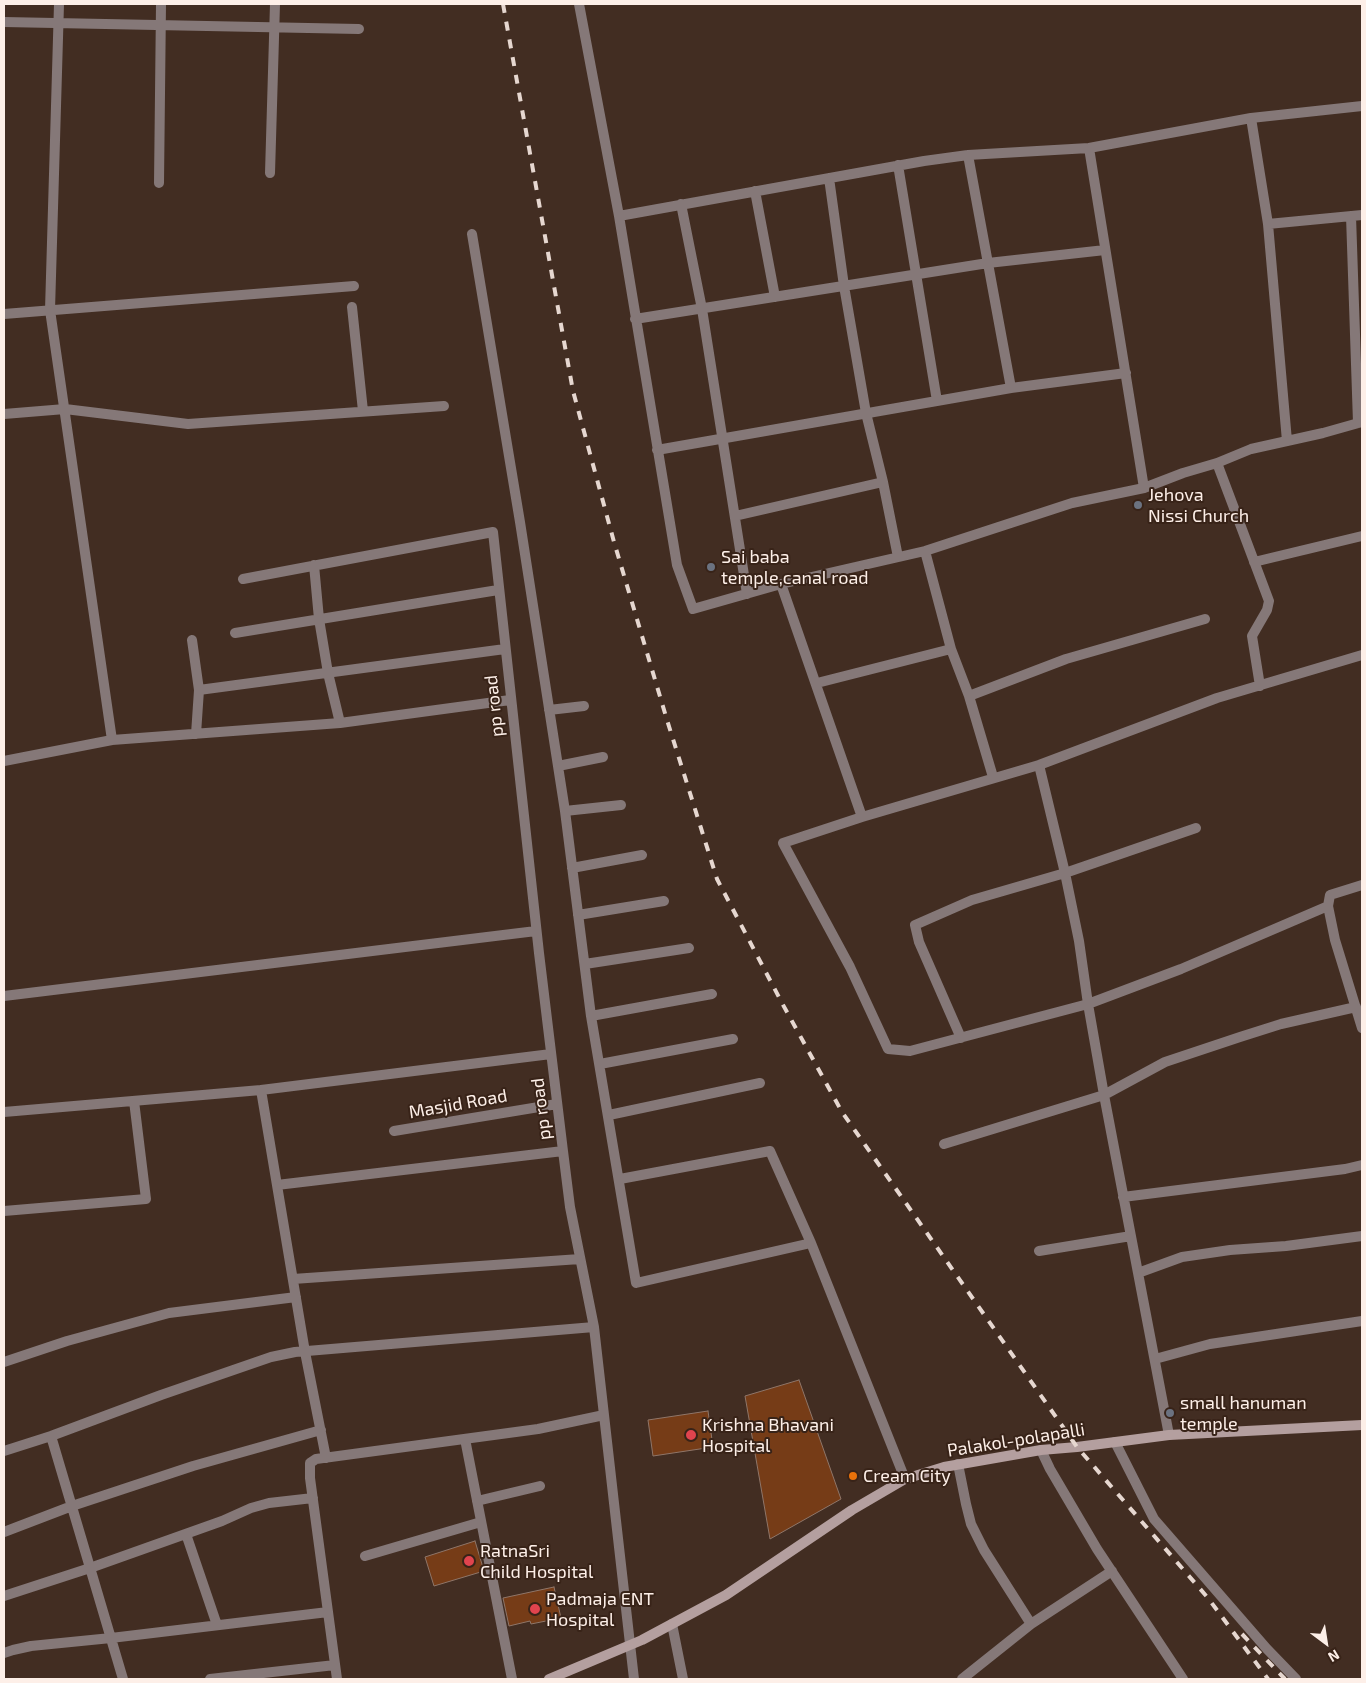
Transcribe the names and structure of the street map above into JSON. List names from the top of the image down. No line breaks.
{"streets":{"street":["pp road","Masjid Road","Palakol-polapalli"]},"crossings":[["pp road","Masjid Road"],["pp road","Palakol-polapalli"]],"places":["Jehova Nissi Church","Sai baba temple,canal road","small hanuman temple","Krishna Bhavani Hospital","Cream City","RatnaSri Child Hospital","Padmaja ENT Hospital"],"north":"bottom right"}
